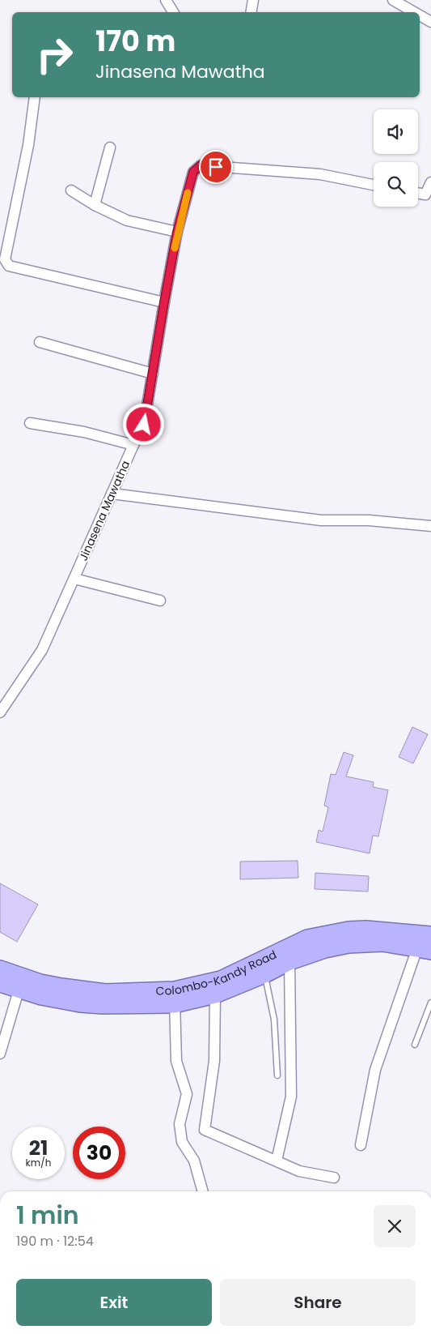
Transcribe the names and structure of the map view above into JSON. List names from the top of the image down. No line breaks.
{"streets":{"highway":["Colombo-Kandy Road"],"street":["Jinasena Mawatha"]},"page":{"turn":["170 m","Jinasena Mawatha"],"speed":"21 km/h","limit":"30","heading":["1 min","190 m · 12:54"],"buttons":["Exit","Share"]}}
